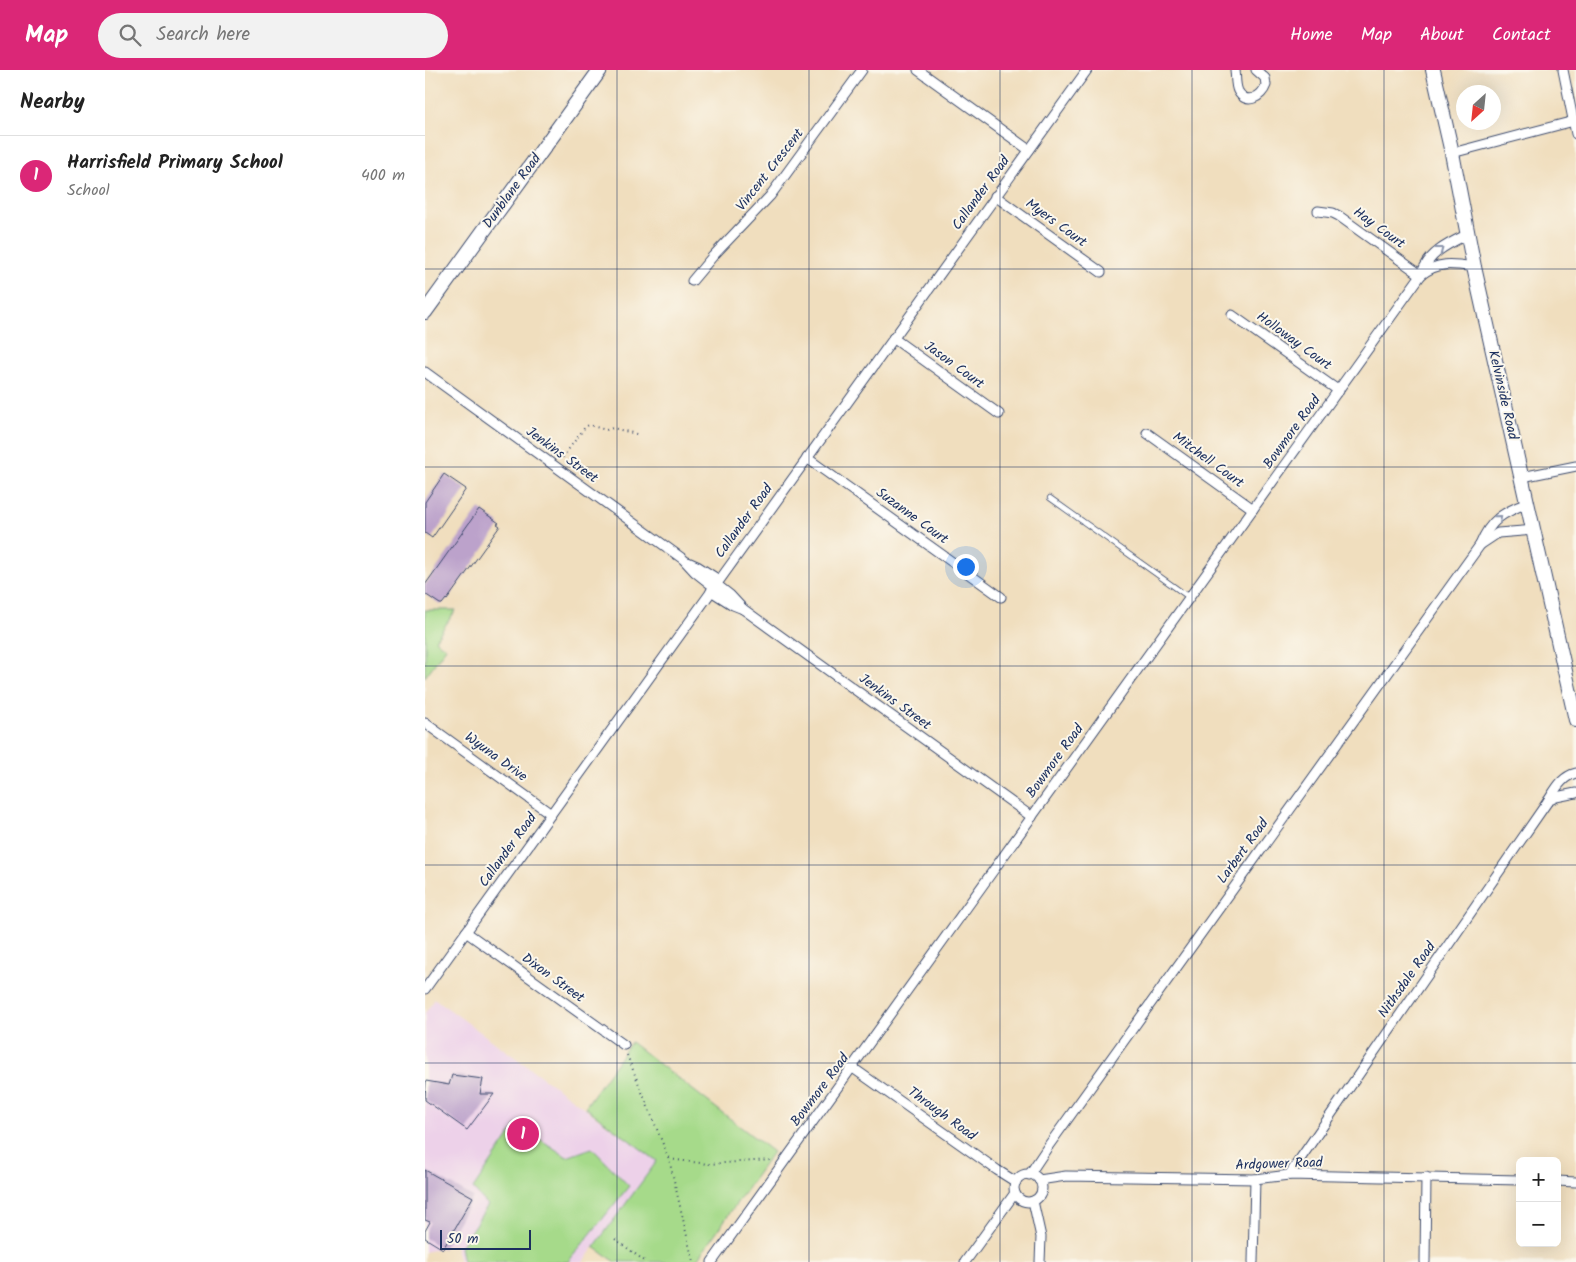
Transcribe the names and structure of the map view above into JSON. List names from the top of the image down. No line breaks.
{"streets":{"street":["Vincent Crescent","Dunblane Road","Callander Road","Myers Court","Hay Court","Holloway Court","Jason Court","Kelvinside Road","Bowmore Road","Jenkins Street","Mitchell Court","Suzanne Court","Wyuna Drive","Larbert Road","Dixon Street","Nithsdale Road","Through Road","Ardgower Road"]},"crossings":[["Callander Road","Myers Court"],["Callander Road","Jason Court"],["Callander Road","Jenkins Street"],["Callander Road","Suzanne Court"],["Callander Road","Wyuna Drive"],["Callander Road","Dixon Street"],["Hay Court","Bowmore Road"],["Holloway Court","Bowmore Road"],["Kelvinside Road","Bowmore Road"],["Kelvinside Road","Larbert Road"],["Bowmore Road","Jenkins Street"],["Bowmore Road","Mitchell Court"],["Bowmore Road","Through Road"],["Larbert Road","Through Road"],["Larbert Road","Ardgower Road"],["Nithsdale Road","Ardgower Road"],["Through Road","Ardgower Road"]],"scale_bar":"50 m","north":"bottom left","page":{"header":"Map","search":"Search here","nav":["Home","Map","About","Contact"],"heading":"Nearby","list":[{"mark":"1","name":"Harrisfield Primary School","note":"School","value":"400 m"}],"pins":"1","map_buttons":["+","−"],"scale":"50 m"}}
